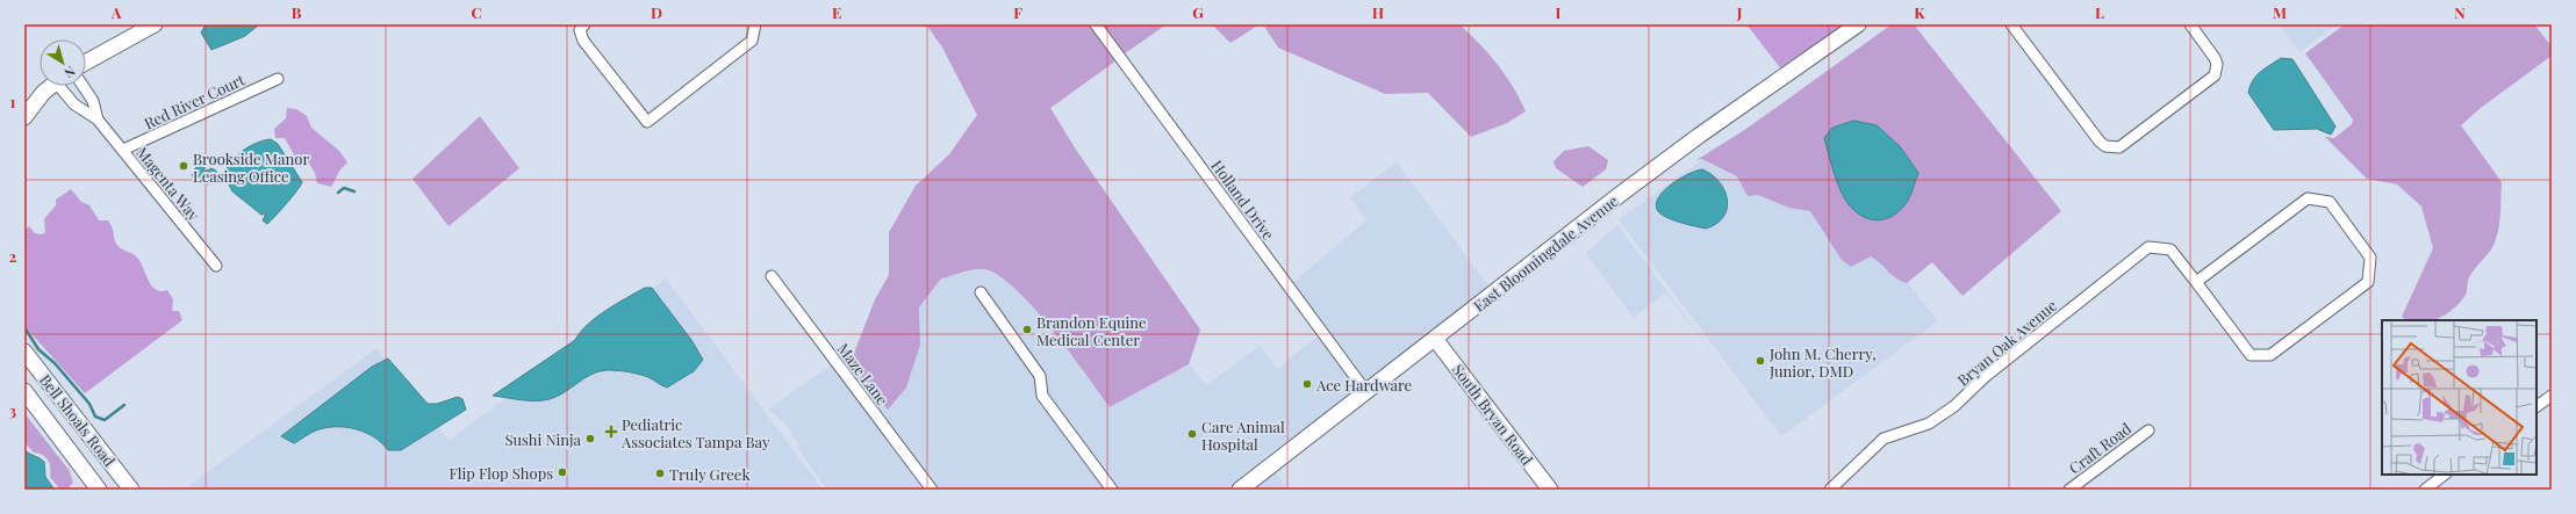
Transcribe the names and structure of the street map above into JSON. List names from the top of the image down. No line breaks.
{"streets":{"main road":["East Bloomingdale Avenue","South Bryan Road","Bell Shoals Road"],"street":["Red River Court","Magenta Way","Holland Drive","Bryan Oak Avenue","Maze Lane","Craft Road"]},"crossings":[["Red River Court","Magenta Way"],["Holland Drive","East Bloomingdale Avenue"],["East Bloomingdale Avenue","South Bryan Road"]],"places":{"other":["Brookside Manor Leasing Office","Brandon Equine Medical Center","John M. Cherry, Junior, DMD","Ace Hardware","Care Animal Hospital","Sushi Ninja","Flip Flop Shops","Truly Greek"],"health":["Pediatric Associates Tampa Bay"]},"north":"bottom right","grid":{"columns":["A","B","C","D","E","F","G","H","I","J","K","L","M","N"],"rows":["1","2","3"]}}
